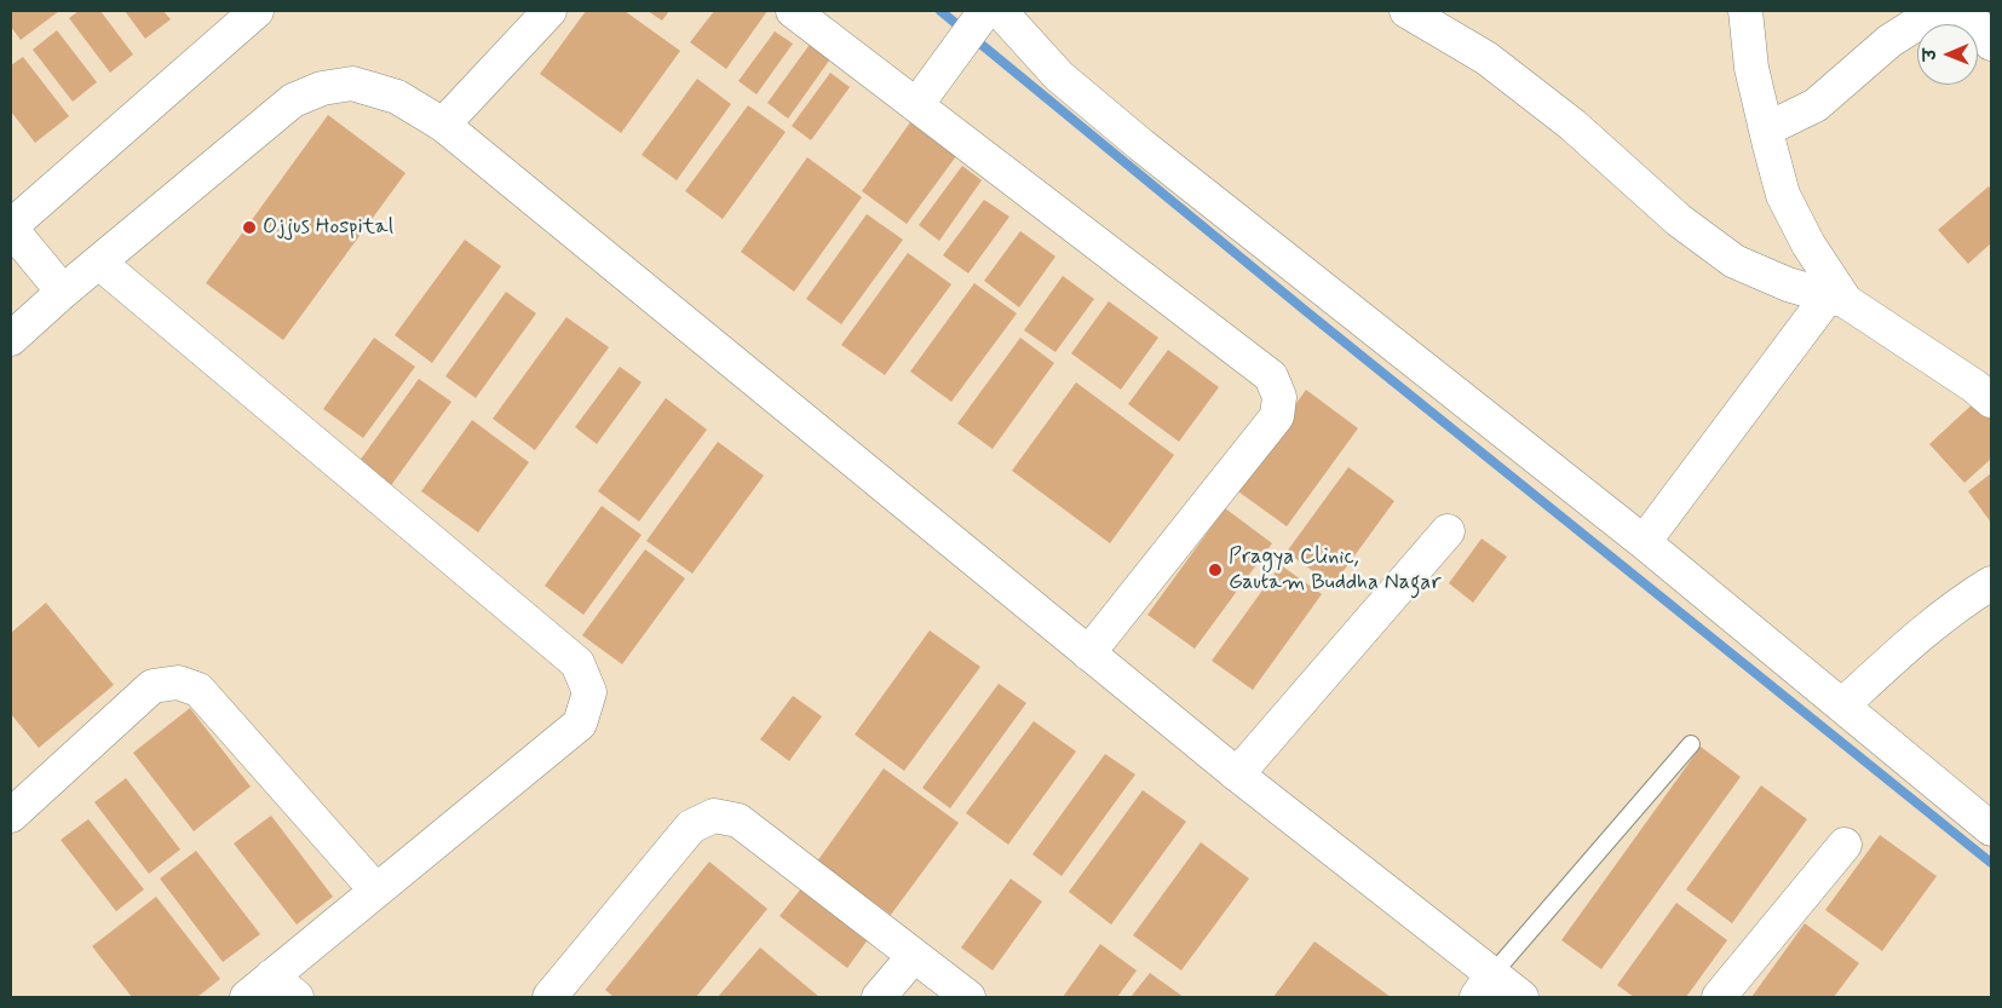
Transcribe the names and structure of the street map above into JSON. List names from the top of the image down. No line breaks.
{"places":["Ojjus Hospital","Pragya Clinic, Gautam Buddha Nagar"],"north":"left"}
